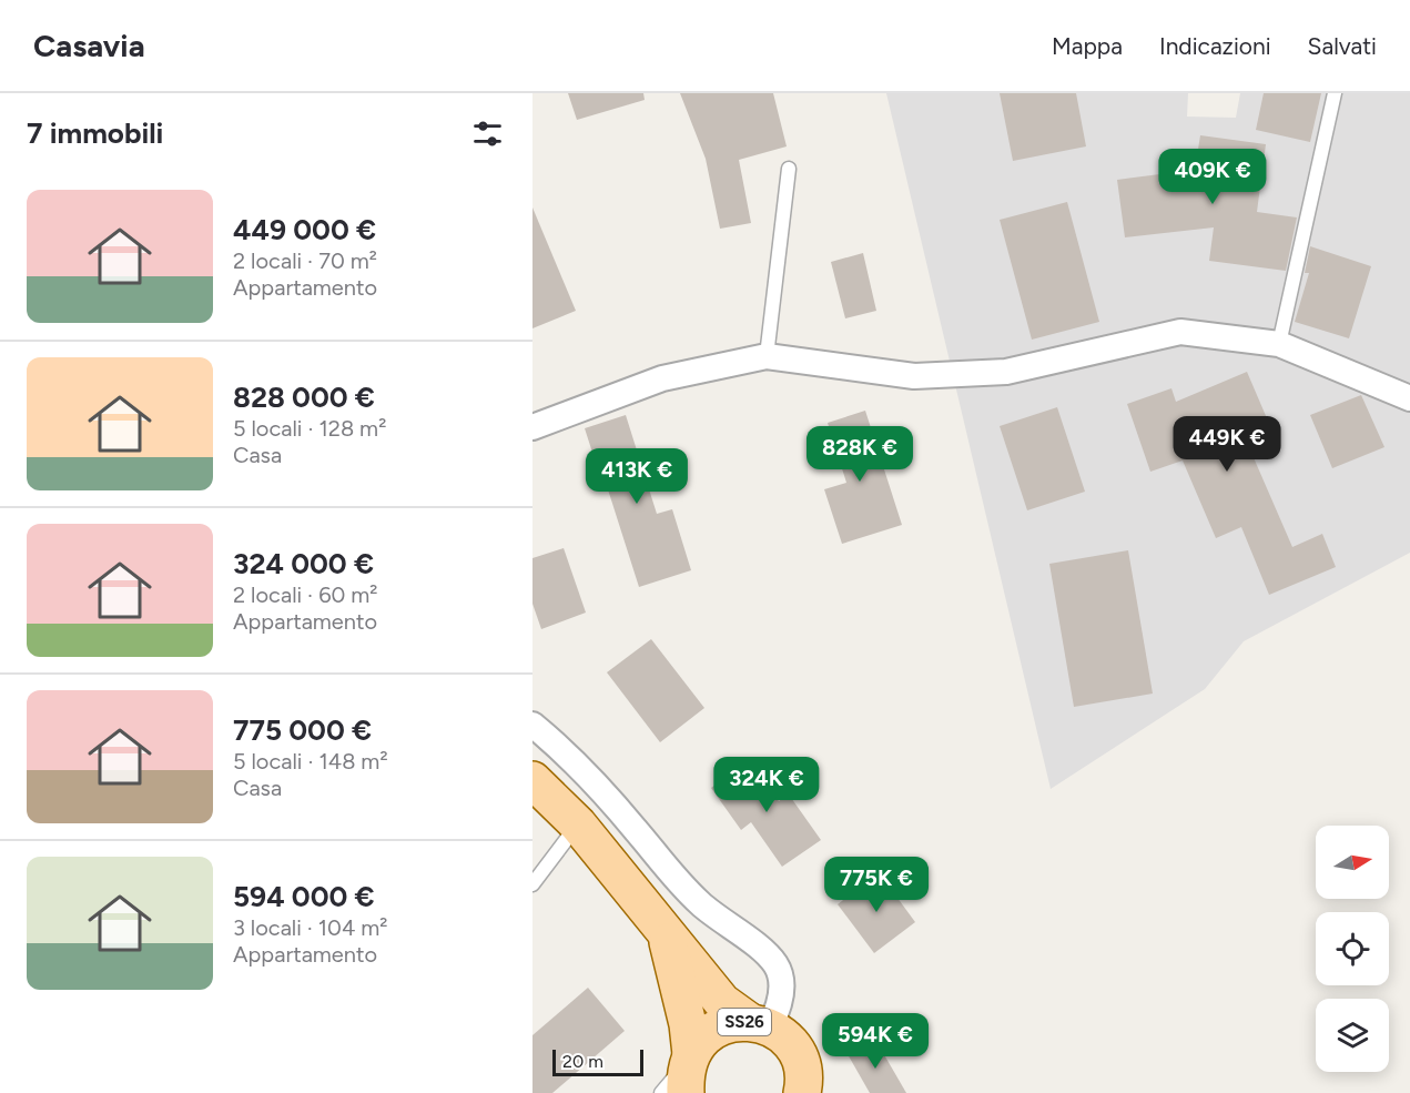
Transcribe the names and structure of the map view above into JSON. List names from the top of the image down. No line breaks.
{"streets":{"main road":["SS26"]},"scale_bar":"20 m","north":"right","page":{"header":"Casavia","nav":["Mappa","Indicazioni","Salvati"],"heading":"7 immobili","price":["409K €","449K €","828K €","413K €","324K €","775K €","594K €"],"list":[{"name":"449 000 €","note":"2 locali · 70 m² · Appartamento"},{"name":"828 000 €","note":"5 locali · 128 m² · Casa"},{"name":"324 000 €","note":"2 locali · 60 m² · Appartamento"},{"name":"775 000 €","note":"5 locali · 148 m² · Casa"},{"name":"594 000 €","note":"3 locali · 104 m² · Appartamento"}],"scale":"20 m"}}
